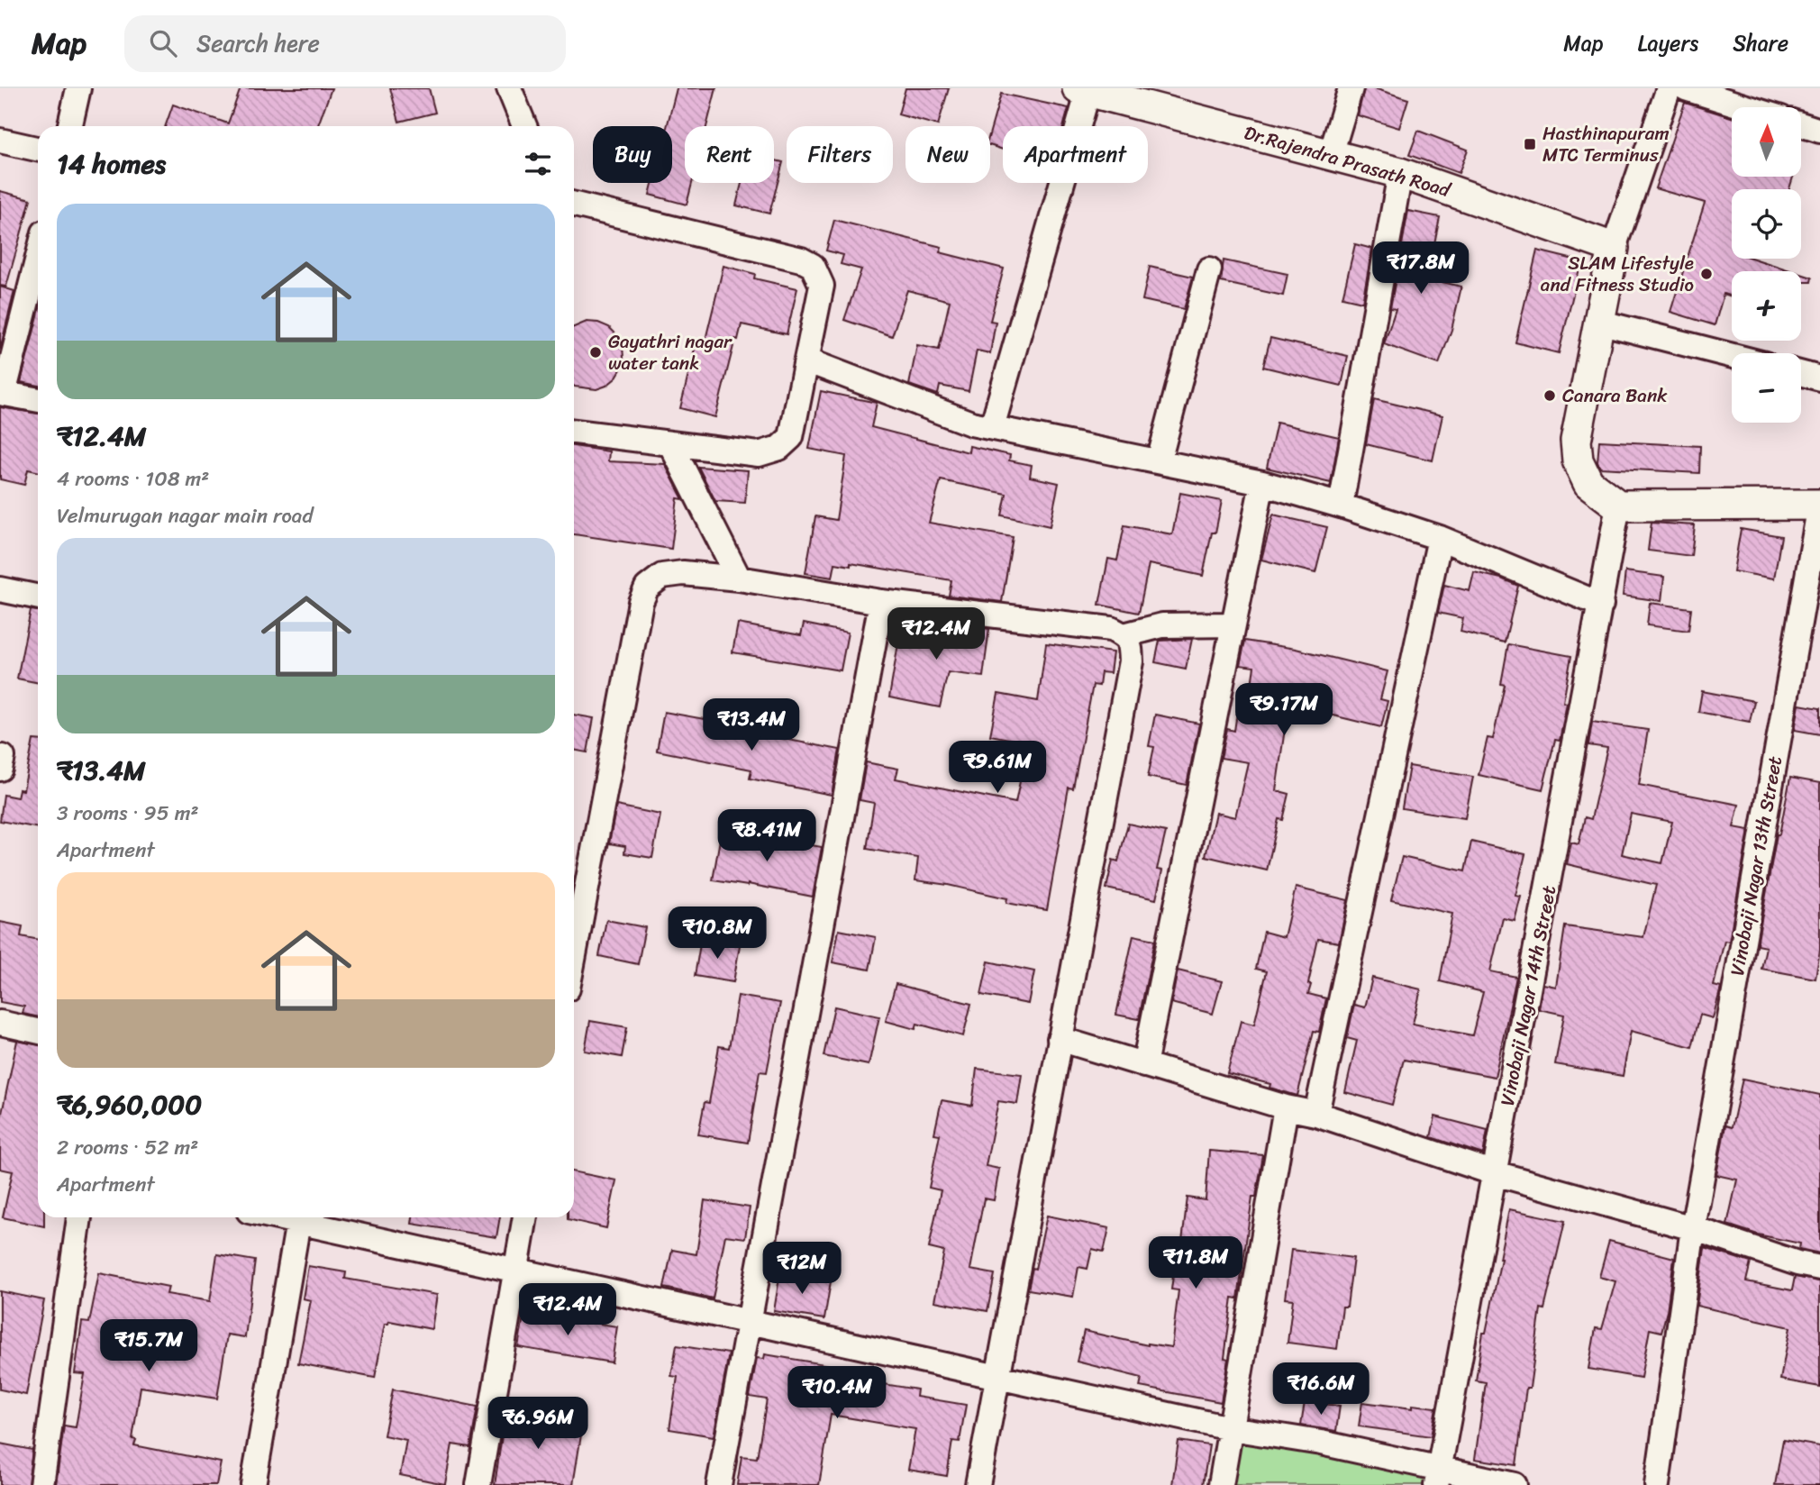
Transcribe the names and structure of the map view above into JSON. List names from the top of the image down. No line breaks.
{"streets":{"street":["Dr.Rajendra Prasath Road","Vinobaji Nagar 13th Street","Vinobaji Nagar 14th Street"]},"places":{"transit":["Hasthinapuram MTC Terminus"],"other":["SLAM Lifestyle and Fitness Studio","Gayathri nagar water tank","Canara Bank"]},"north":"top","page":{"header":"Map","search":"Search here","nav":["Map","Layers","Share"],"map_buttons":["+","−"],"chip":["Buy","Rent","Filters","New","Apartment"],"heading":"14 homes","list":[{"name":"₹12.4M","note":"4 rooms · 108 m² · Velmurugan nagar main road"},{"name":"₹13.4M","note":"3 rooms · 95 m² · Apartment"},{"name":"₹6,960,000","note":"2 rooms · 52 m² · Apartment"}],"price":["₹17.8M","₹12.4M","₹9.17M","₹13.4M","₹9.61M","₹8.41M","₹10.8M","₹11.8M","₹12M","₹12.4M","₹15.7M","₹16.6M","₹10.4M","₹6.96M"]}}
